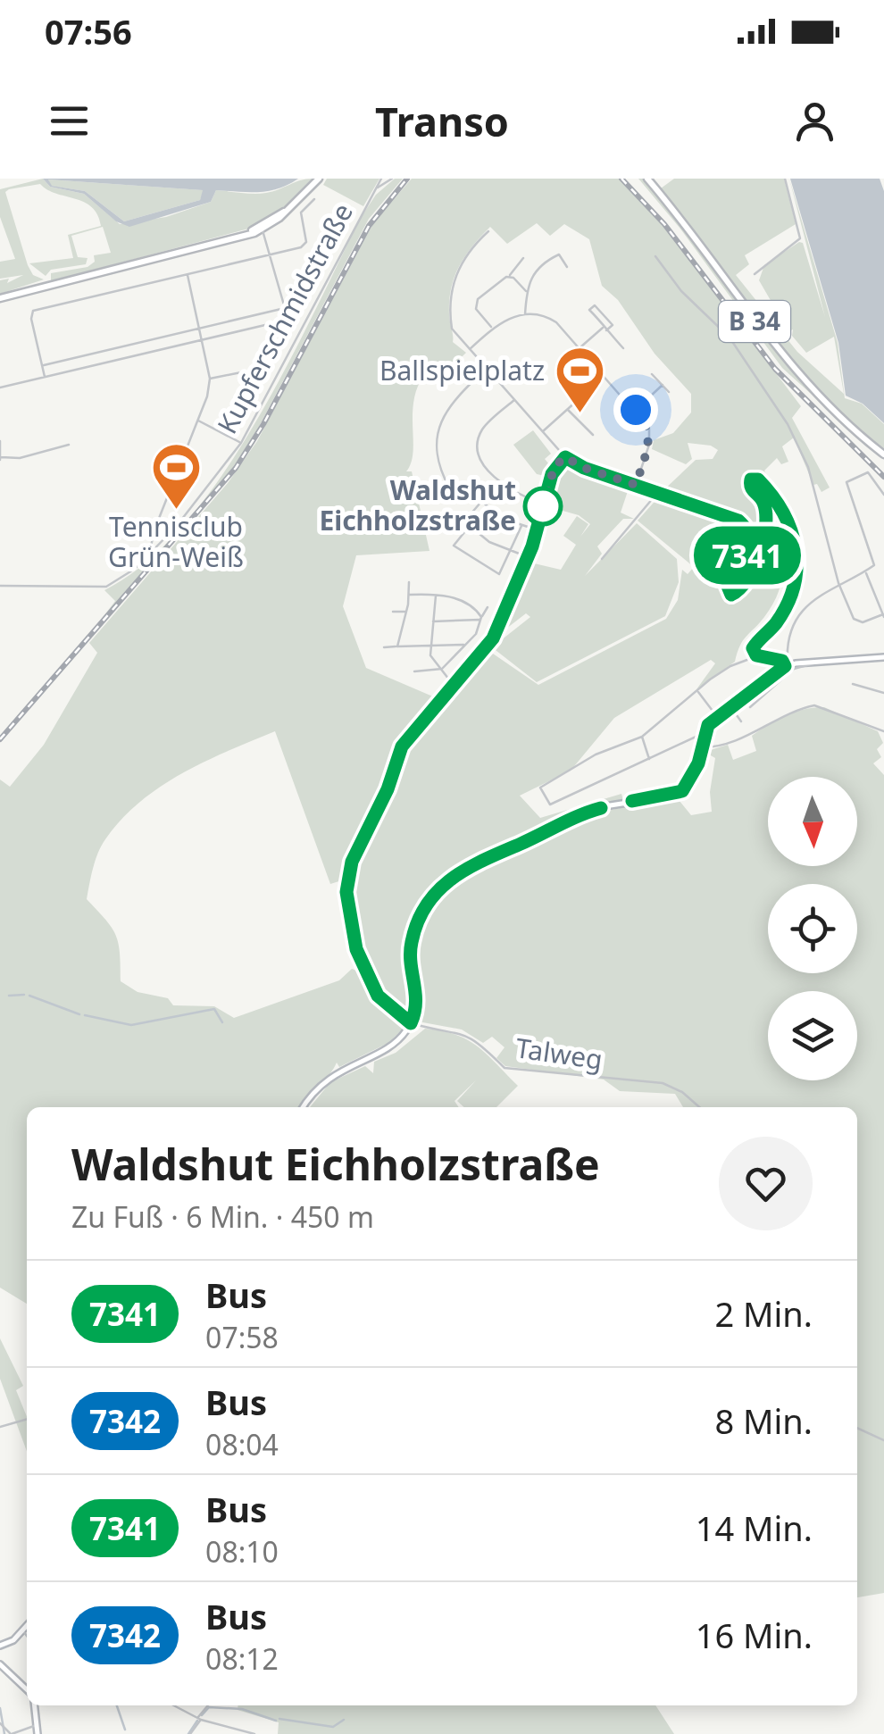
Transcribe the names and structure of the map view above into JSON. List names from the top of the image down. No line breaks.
{"streets":{"main road":["B 34"],"street":["Kupferschmidstraße","Talweg"]},"places":{"sports":["Ballspielplatz","Tennisclub Grün-Weiß"],"other":["Waldshut Eichholzstraße"]},"lines":["bus line 7341"],"north":"bottom","page":{"status":"07:56","header":"Transo","on_map":"7341","heading":["Waldshut Eichholzstraße","Zu Fuß · 6 Min. · 450 m"],"list":[{"mark":"7341","name":"Bus","note":"07:58","value":"2 Min."},{"mark":"7342","name":"Bus","note":"08:04","value":"8 Min."},{"mark":"7341","name":"Bus","note":"08:10","value":"14 Min."},{"mark":"7342","name":"Bus","note":"08:12","value":"16 Min."}]}}
